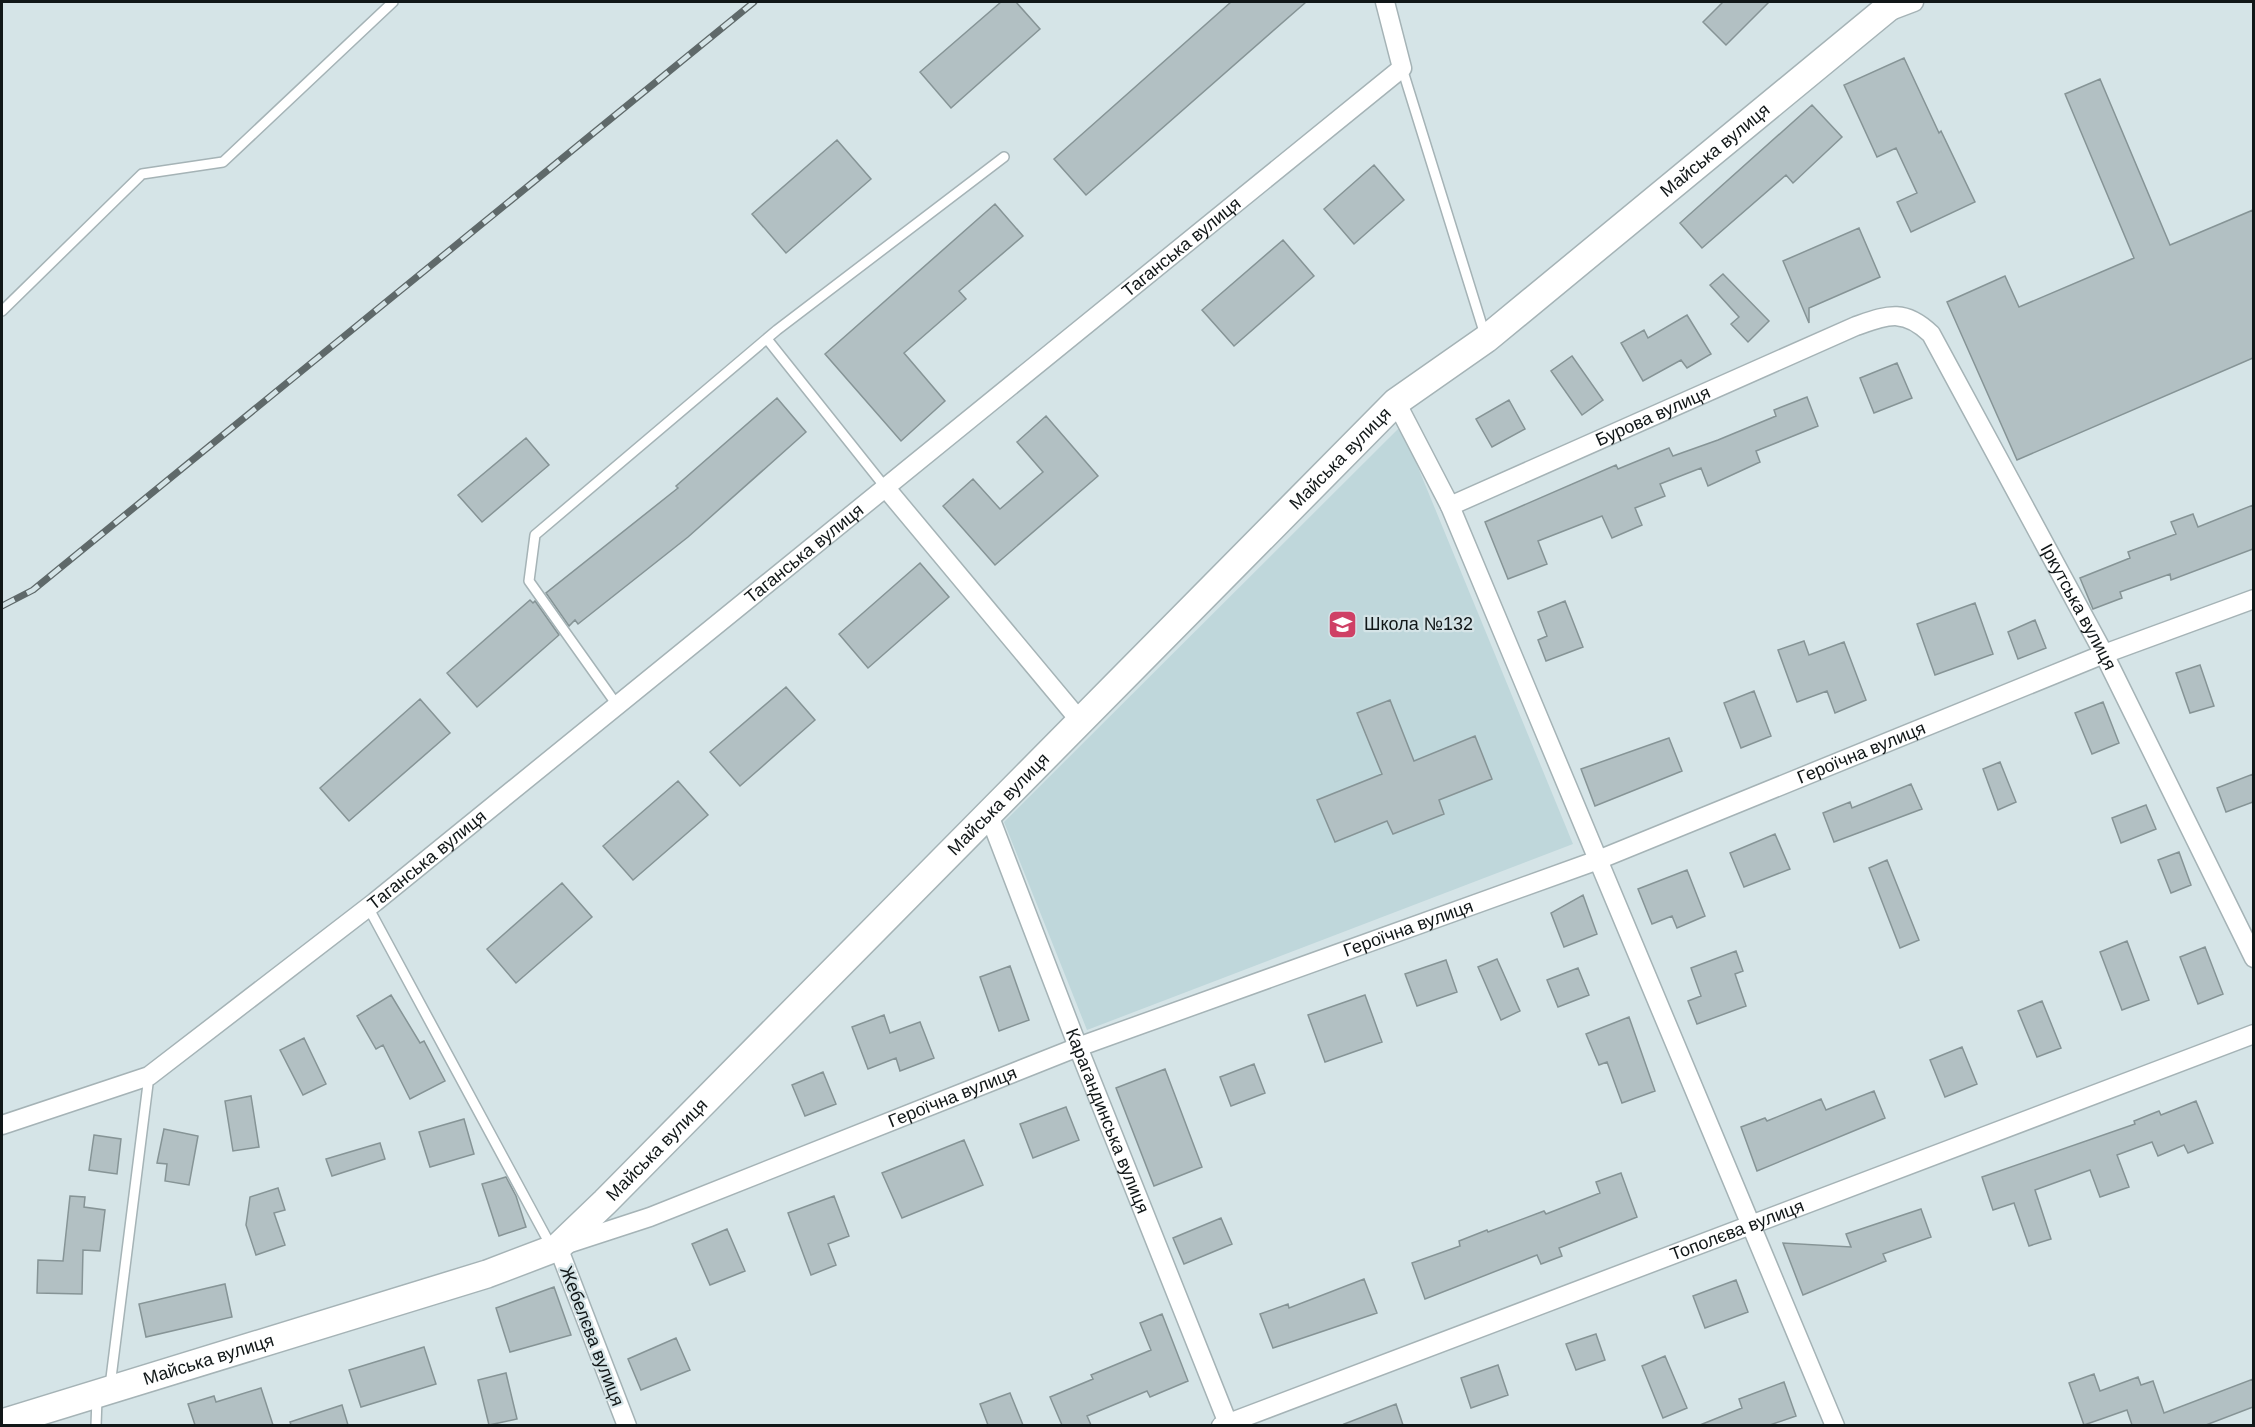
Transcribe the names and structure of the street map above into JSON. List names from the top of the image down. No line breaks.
{"streets":{"street":["Майська вулиця","Таганська вулиця","Бурова вулиця","Іркутська вулиця","Героїчна вулиця","Карагандинська вулиця","Тополєва вулиця","Жебелєва вулиця"]},"crossings":[["Майська вулиця","Героїчна вулиця"],["Майська вулиця","Карагандинська вулиця"],["Майська вулиця","Жебелєва вулиця"],["Бурова вулиця","Іркутська вулиця"],["Іркутська вулиця","Героїчна вулиця"],["Героїчна вулиця","Карагандинська вулиця"],["Героїчна вулиця","Жебелєва вулиця"],["Карагандинська вулиця","Тополєва вулиця"]],"places":{"school or university":["Школа №132"]}}
